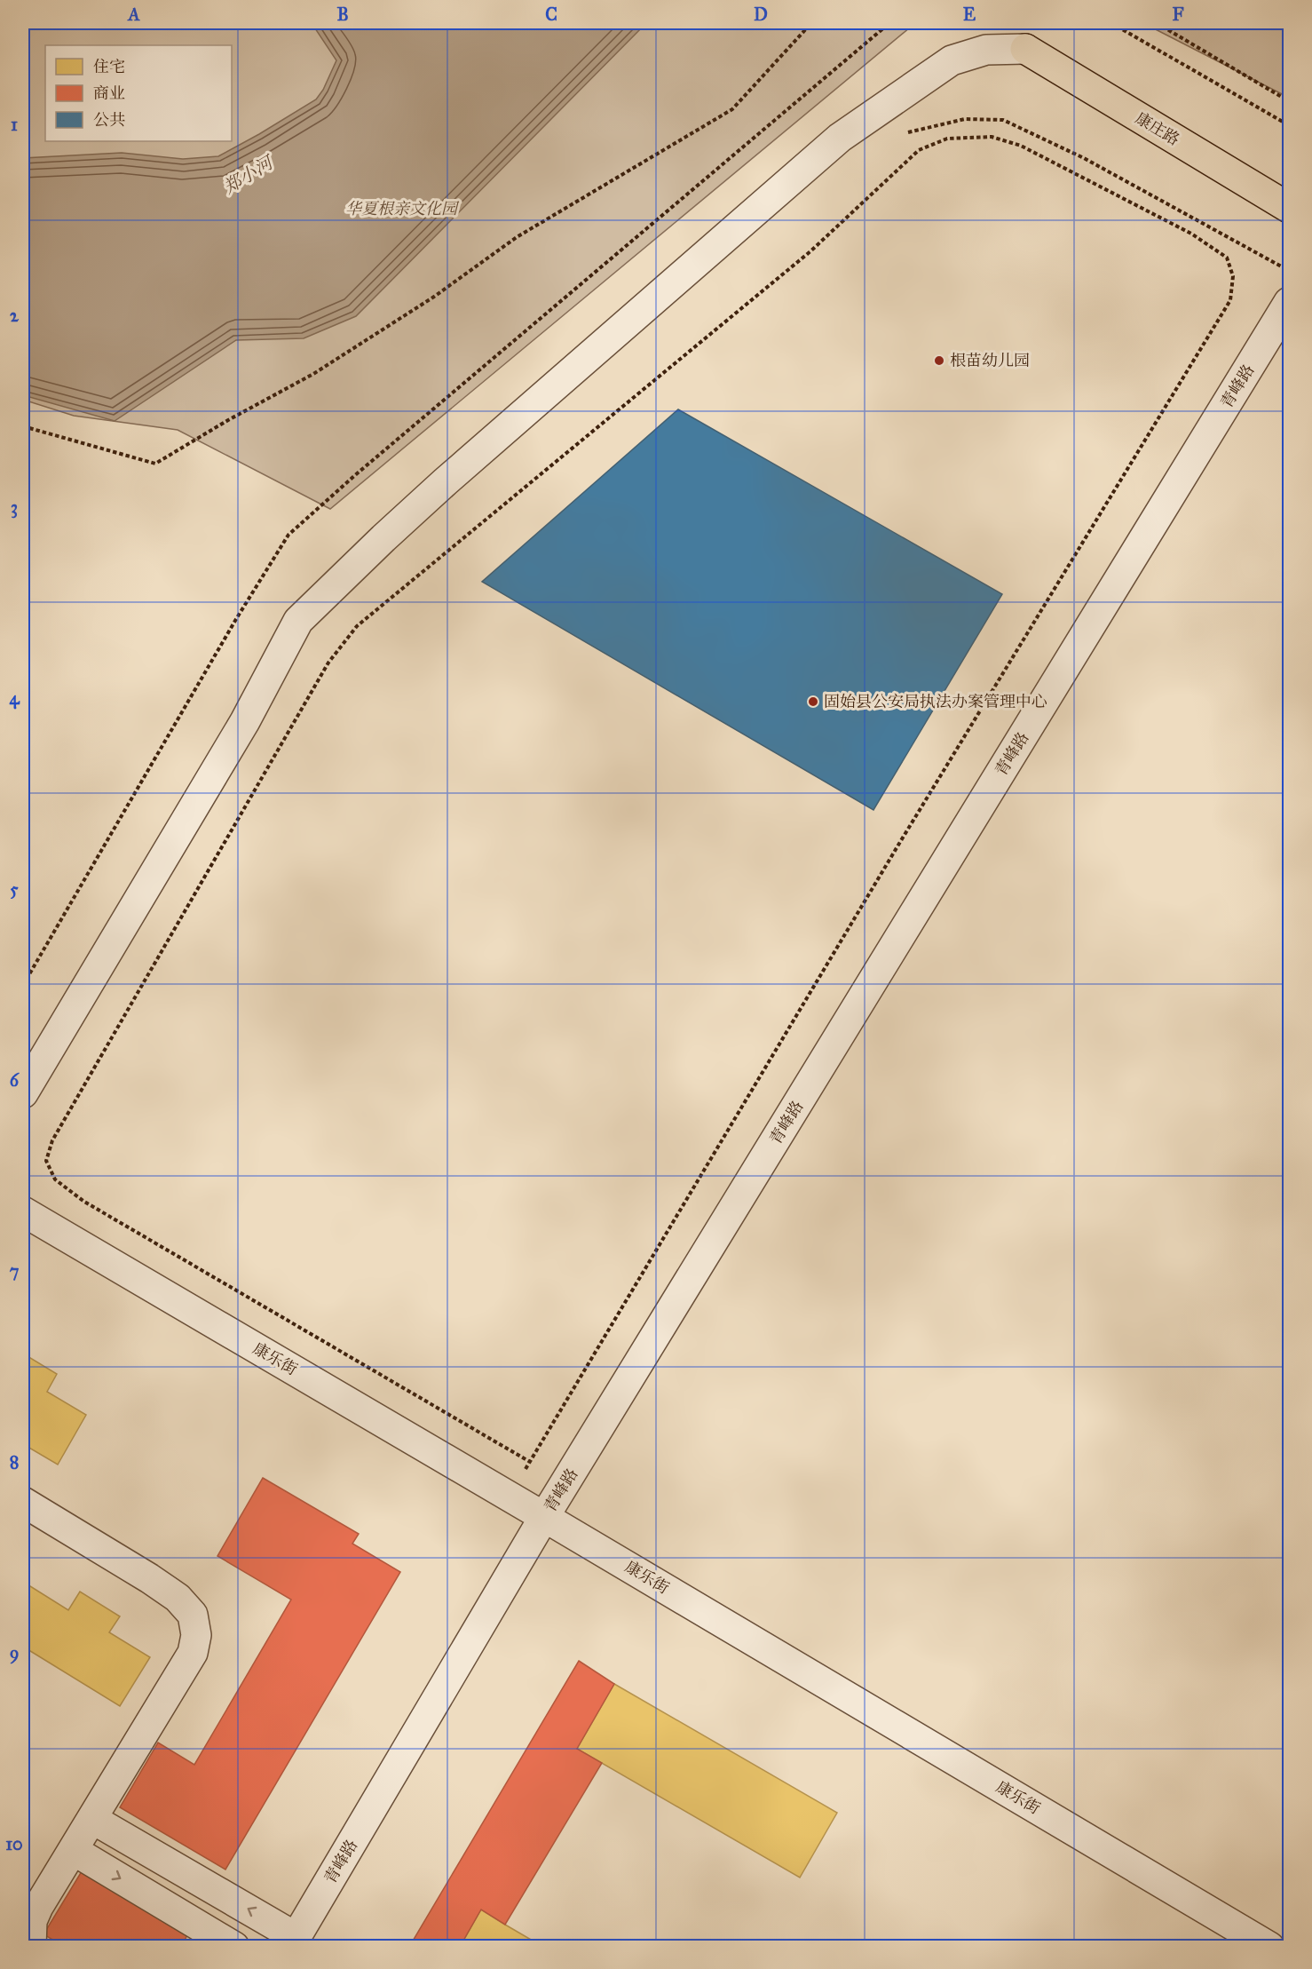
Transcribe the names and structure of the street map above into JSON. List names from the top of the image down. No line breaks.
{"streets":{"main road":["康庄路"],"street":["青峰路","康乐街"]},"crossings":[["青峰路","康乐街"]],"water":["郑小河"],"parks":["华夏根亲文化园"],"places":["根苗幼儿园","固始县公安局执法办案管理中心"],"legend":["住宅","商业","公共"],"grid":{"columns":["A","B","C","D","E","F"],"rows":["1","2","3","4","5","6","7","8","9","10"]}}
